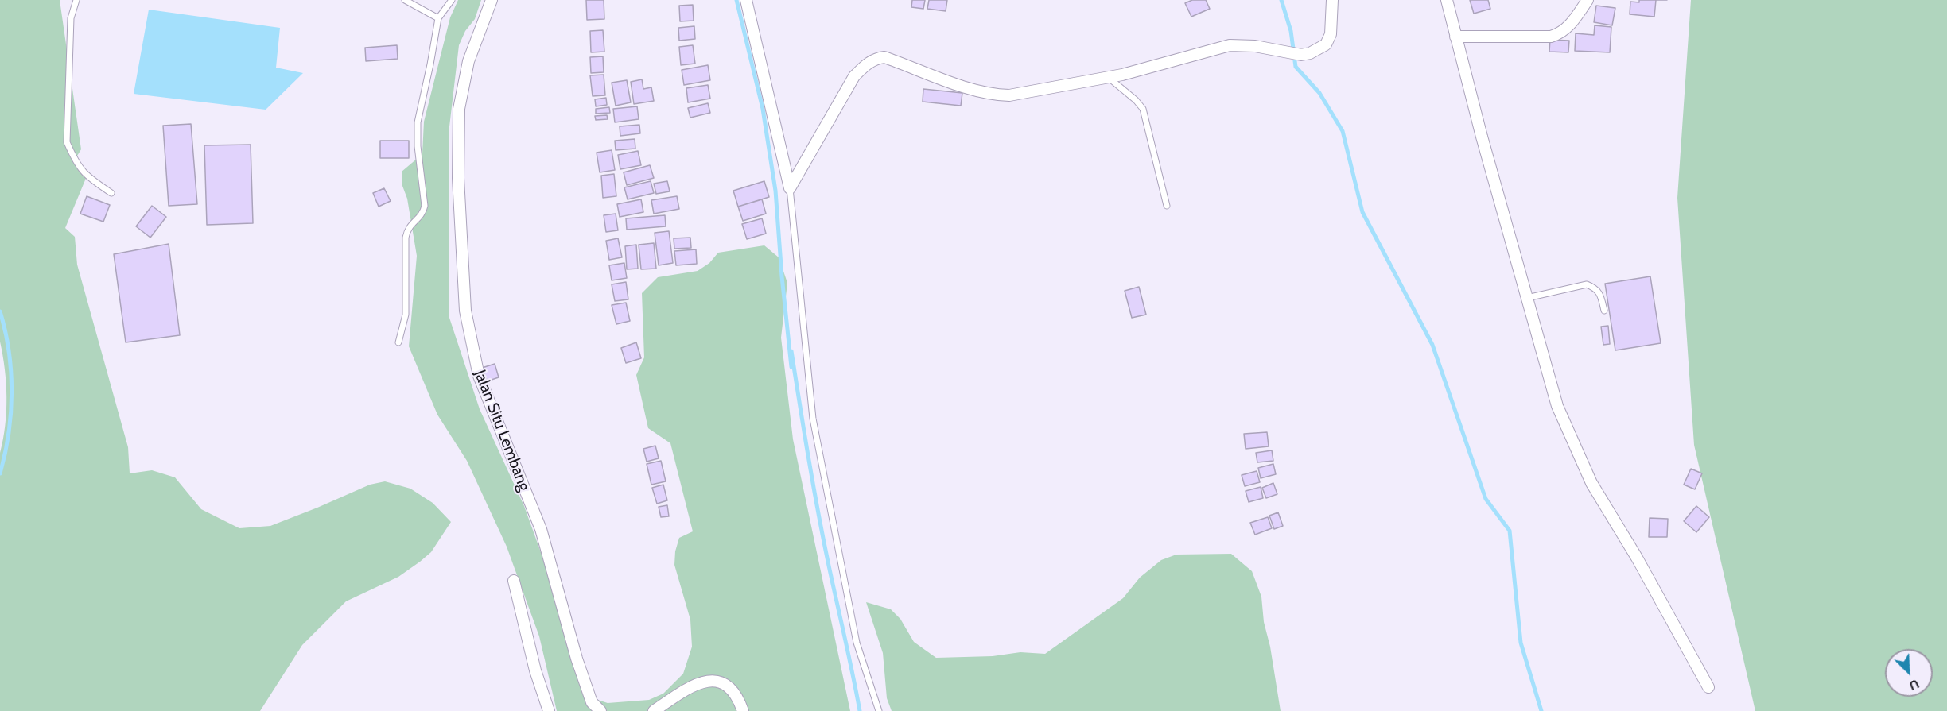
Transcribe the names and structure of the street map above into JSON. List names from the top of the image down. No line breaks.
{"streets":{"street":["Jalan Situ Lembang"]},"north":"bottom right"}
